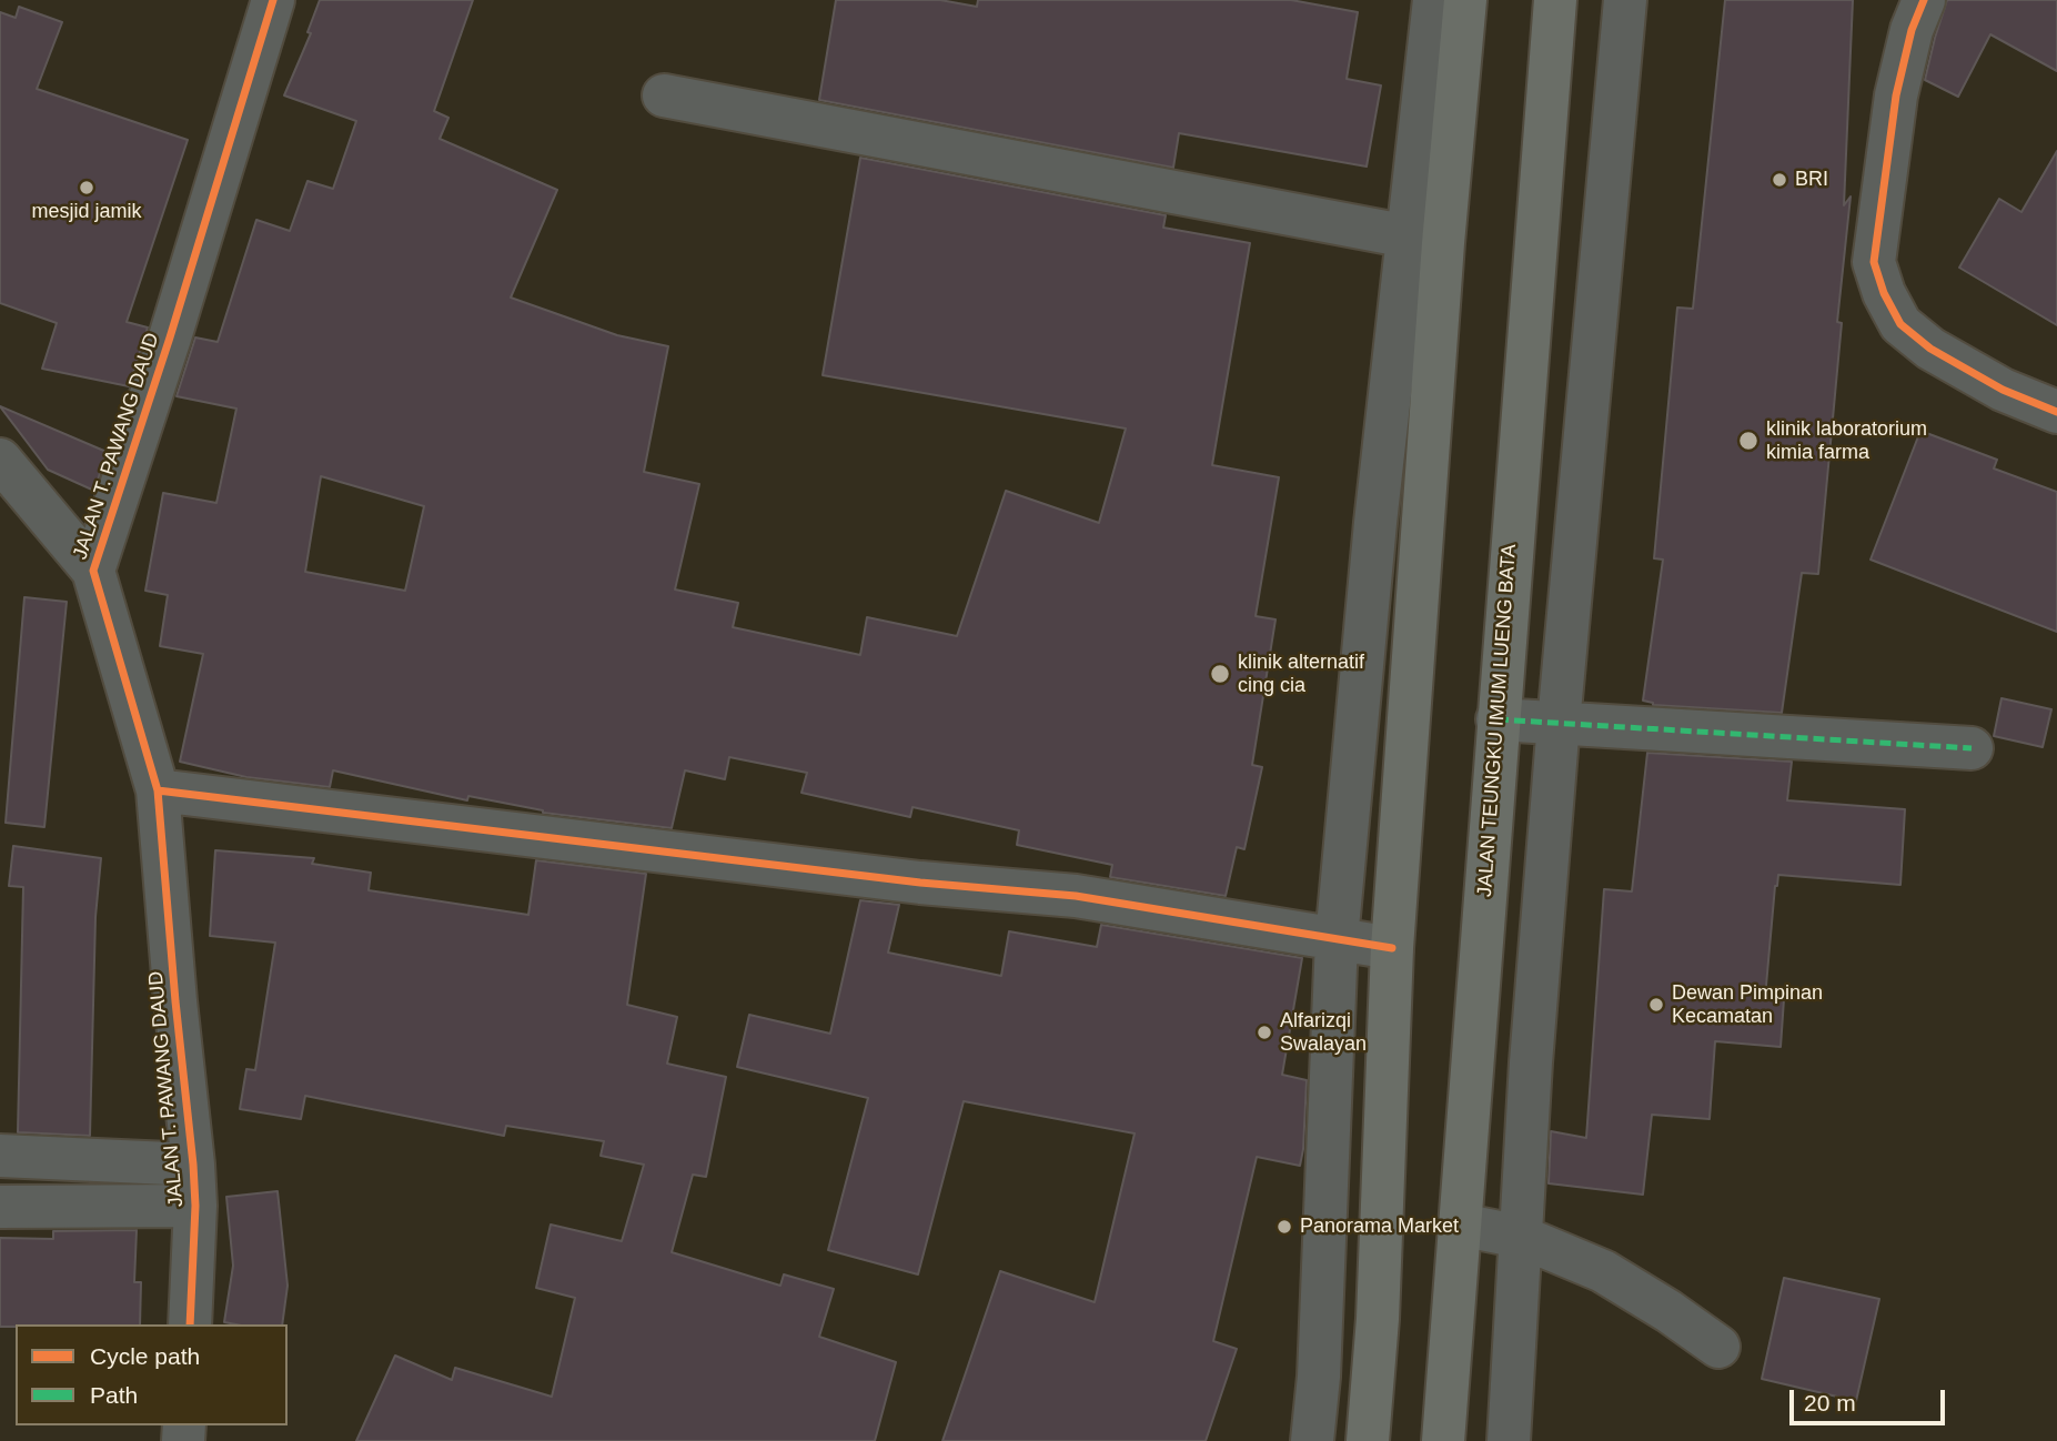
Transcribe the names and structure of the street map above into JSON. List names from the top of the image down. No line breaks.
{"streets":{"highway":["JALAN TEUNGKU IMUM LUENG BATA"],"street":["JALAN T. PAWANG DAUD"]},"places":["BRI","mesjid jamik","klinik laboratorium kimia farma","klinik alternatif cing cia","Dewan Pimpinan Kecamatan","Alfarizqi Swalayan","Panorama Market"],"legend":["Cycle path","Path"],"scale_bar":"20 m"}
